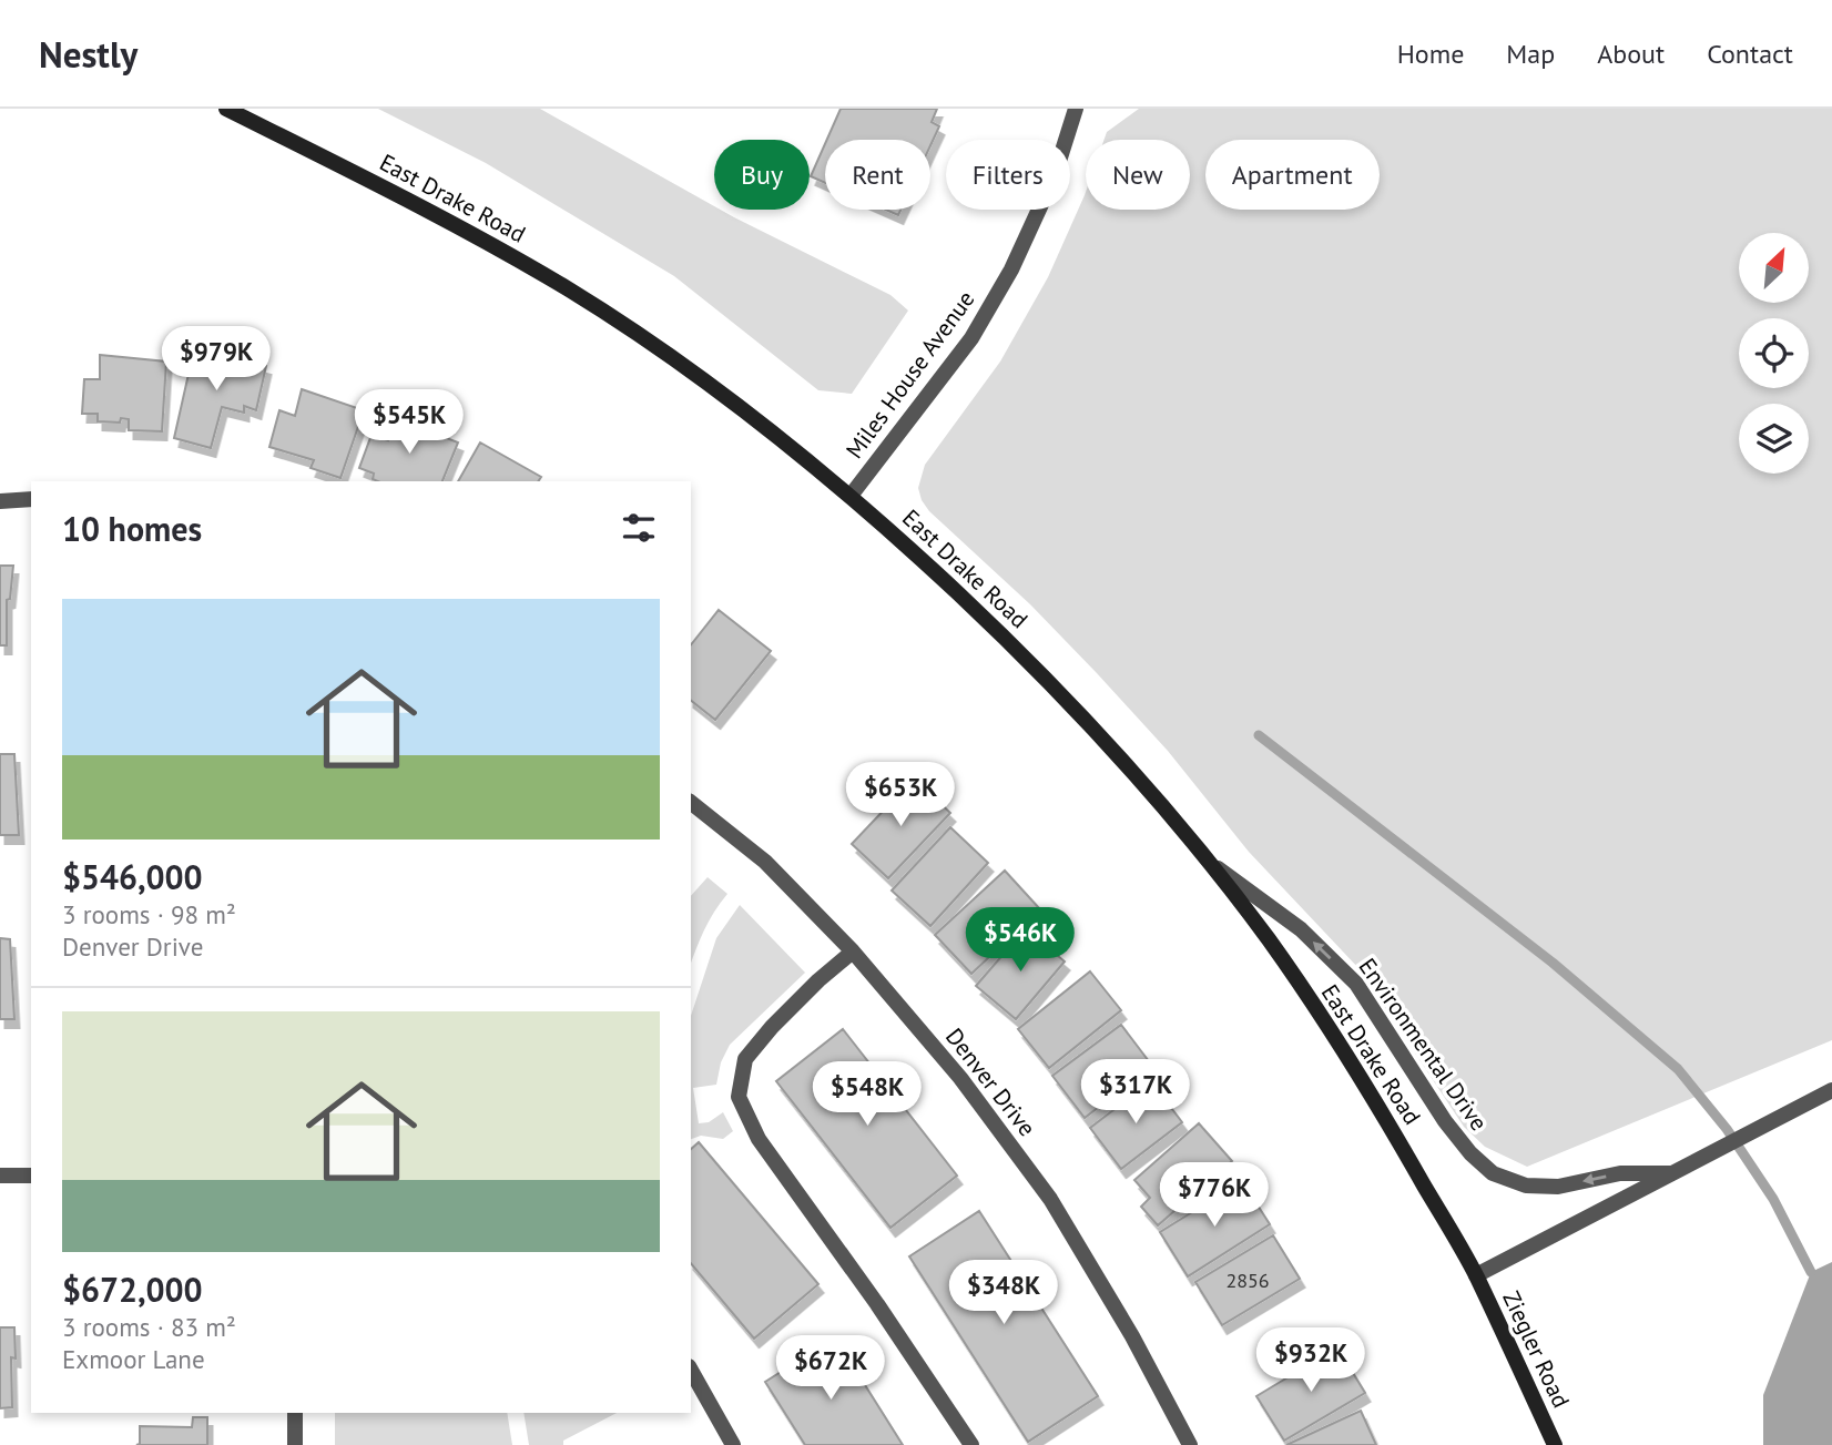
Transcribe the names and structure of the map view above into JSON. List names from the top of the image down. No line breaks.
{"streets":{"main road":["East Drake Road","Ziegler Road"],"street":["Miles House Avenue","Environmental Drive","Denver Drive"]},"crossings":[["East Drake Road","Miles House Avenue"],["East Drake Road","Environmental Drive"],["East Drake Road","Ziegler Road"],["Environmental Drive","Ziegler Road"]],"one_way":["Environmental Drive"],"house_numbers":["2856"],"north":"top right","page":{"header":"Nestly","nav":["Home","Map","About","Contact"],"chip":["Buy","Rent","Filters","New","Apartment"],"price":["$979K","$545K","$653K","$546K","$317K","$548K","$776K","$348K","$932K","$672K"],"heading":"10 homes","list":[{"name":"$546,000","note":"3 rooms · 98 m² · Denver Drive"},{"name":"$672,000","note":"3 rooms · 83 m² · Exmoor Lane"}]}}
